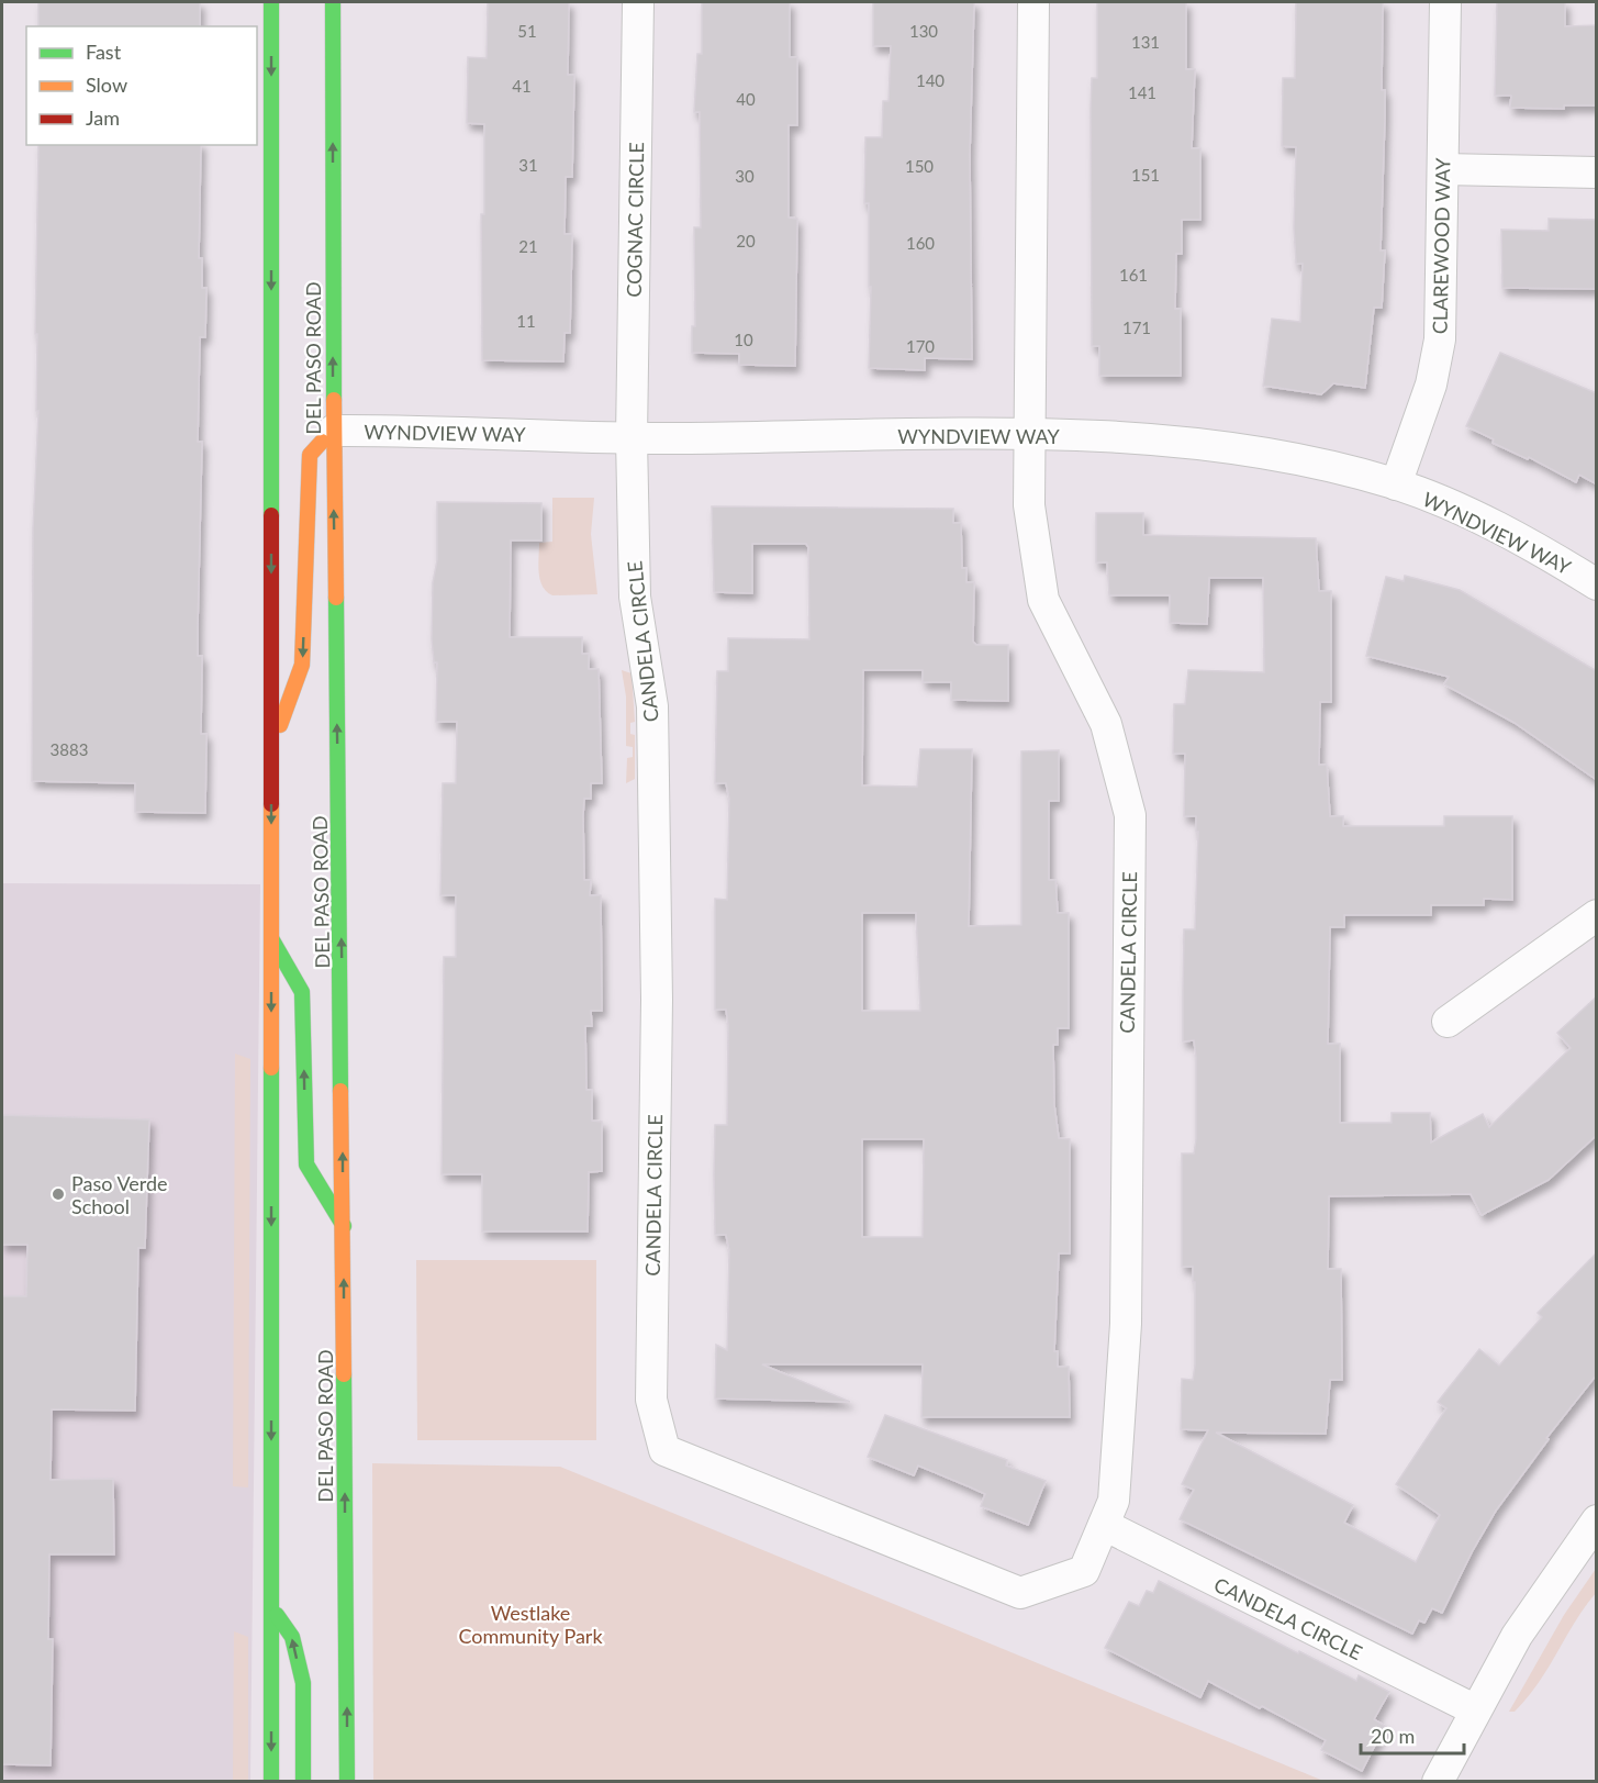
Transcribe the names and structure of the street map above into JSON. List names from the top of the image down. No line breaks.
{"streets":{"street":["COGNAC CIRCLE","CLAREWOOD WAY","DEL PASO ROAD","WYNDVIEW WAY","CANDELA CIRCLE"]},"crossings":[["COGNAC CIRCLE","WYNDVIEW WAY"],["COGNAC CIRCLE","CANDELA CIRCLE"],["CLAREWOOD WAY","WYNDVIEW WAY"],["DEL PASO ROAD","WYNDVIEW WAY"],["WYNDVIEW WAY","CANDELA CIRCLE"]],"parks":["Westlake Community Park"],"places":["Paso Verde School"],"house_numbers":["51","130","131","140","41","141","40","31","150","151","30","20","160","21","161","11","171","10","170","3883"],"legend":["Fast","Slow","Jam"],"scale_bar":"20 m"}
